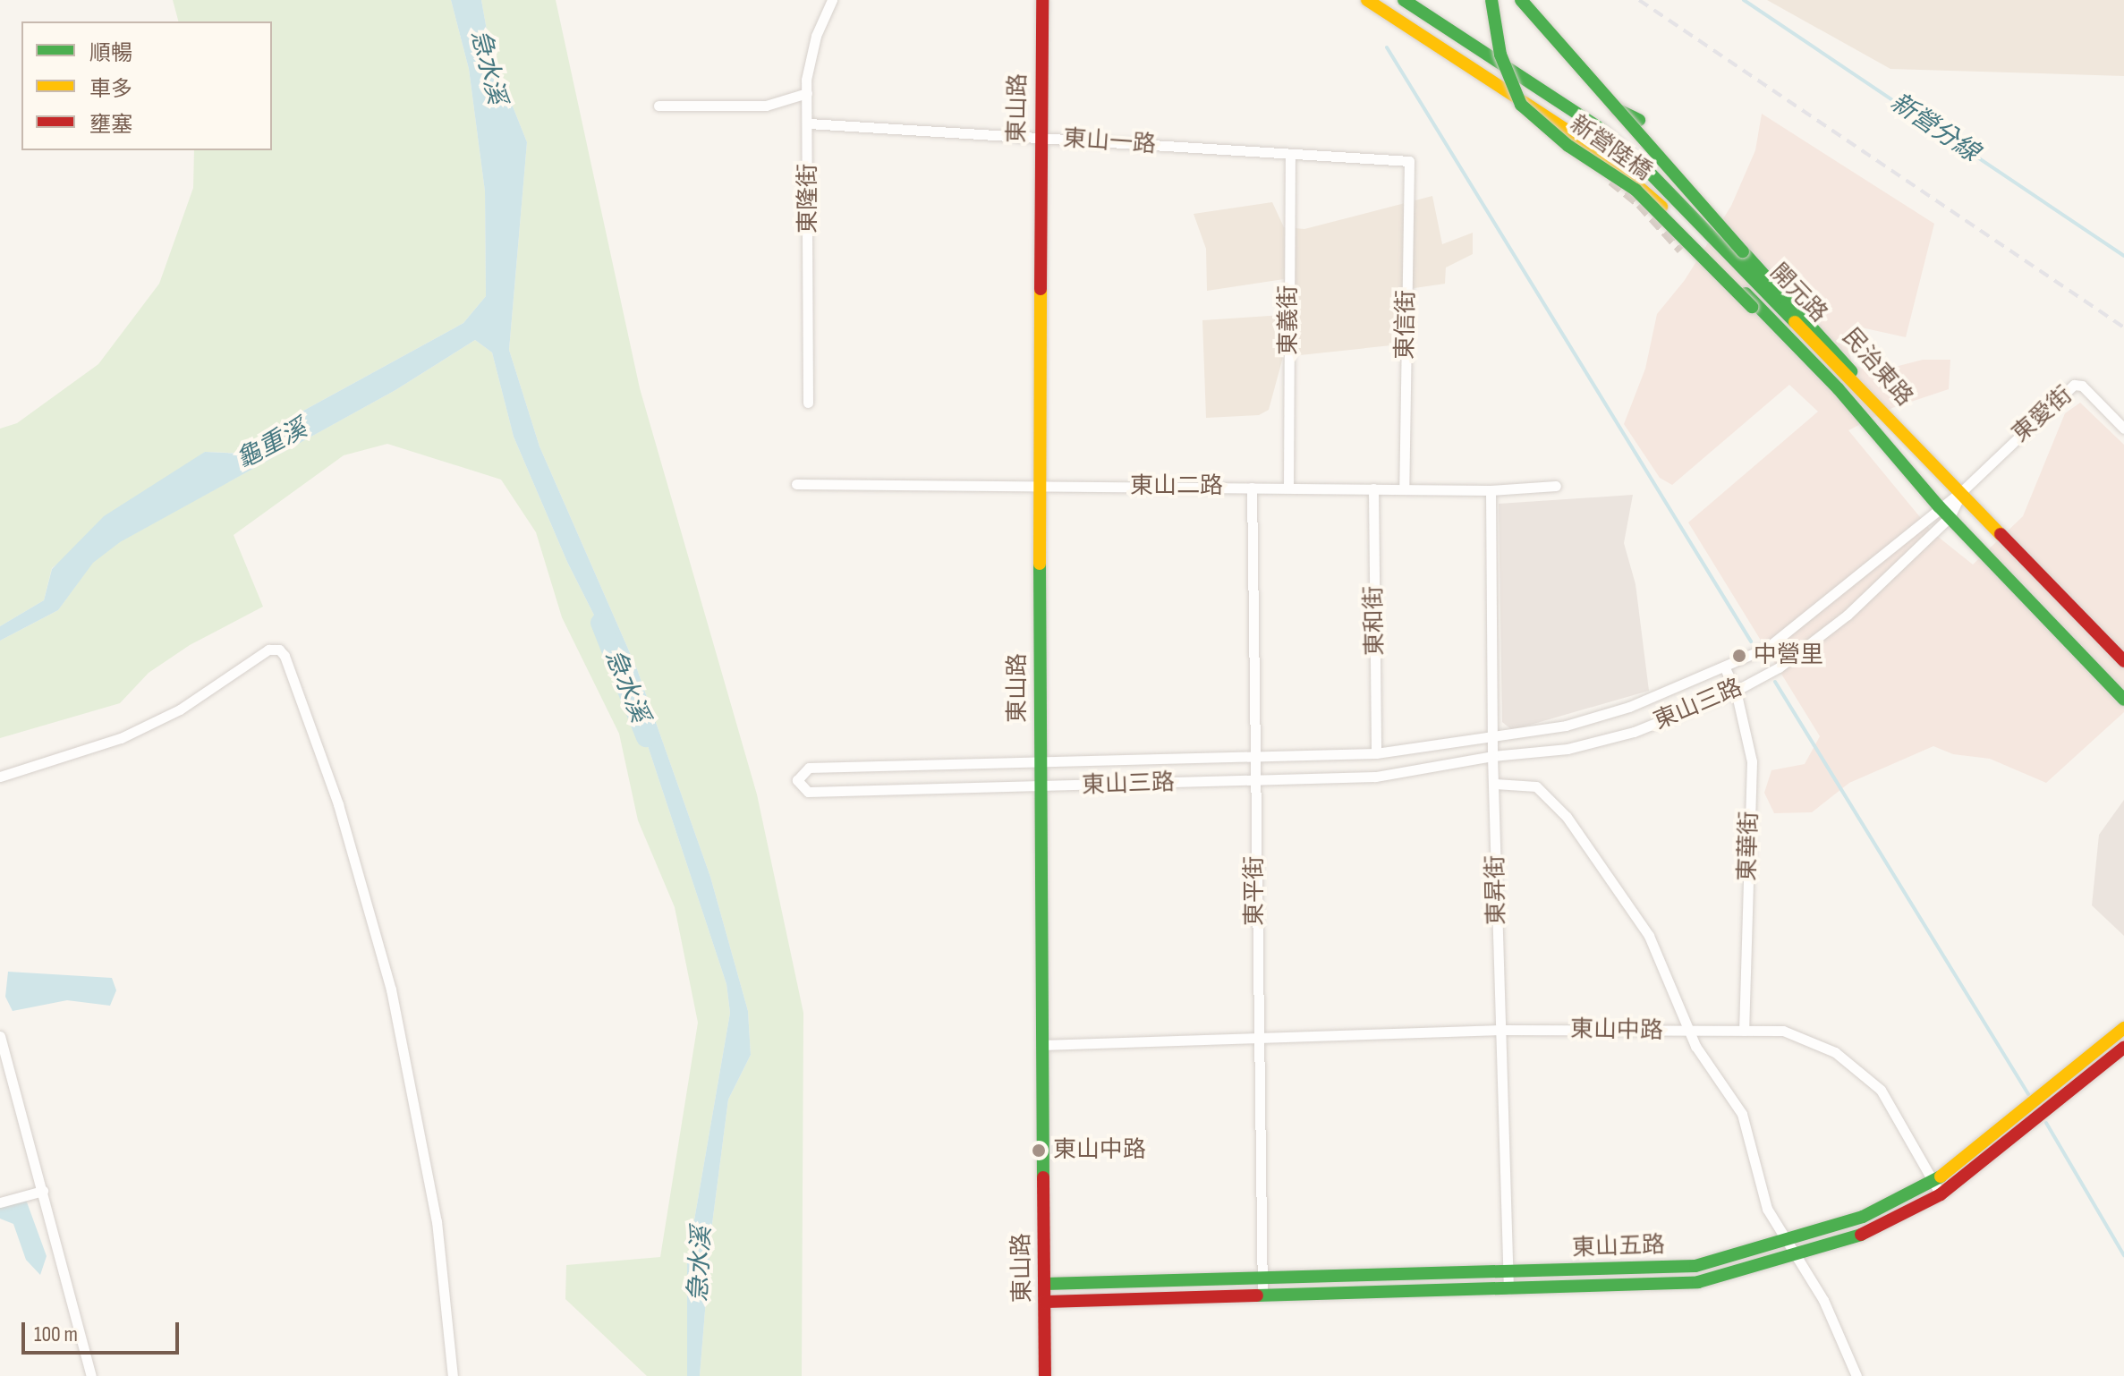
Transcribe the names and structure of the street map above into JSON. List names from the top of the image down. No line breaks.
{"streets":{"street":["東山路","東山一路","新營陸橋","東隆街","開元路","東義街","東信街","民治東路","東愛街","東山二路","東和街","東山三路","東華街","東昇街","東平街","東山中路","東山五路"]},"crossings":[["東山路","東山一路"],["東山路","東山二路"],["東山路","東山三路"],["東山路","東山中路"],["東山路","東山五路"],["東山一路","東隆街"],["東山一路","東義街"],["東山一路","東信街"],["新營陸橋","開元路"],["新營陸橋","民治東路"],["開元路","民治東路"],["開元路","東愛街"],["開元路","東山三路"],["東義街","東山二路"],["東信街","東山二路"],["東愛街","東山三路"],["東山二路","東和街"],["東山二路","東昇街"],["東山二路","東平街"],["東和街","東山三路"],["東山三路","東華街"],["東山三路","東昇街"],["東山三路","東平街"],["東華街","東山中路"],["東昇街","東山中路"],["東昇街","東山五路"],["東平街","東山中路"],["東平街","東山五路"],["東山中路","東山五路"]],"water":["急水溪","新營分線","龜重溪"],"places":["中營里","東山中路"],"legend":["順暢","車多","壅塞"],"scale_bar":"100 m"}
